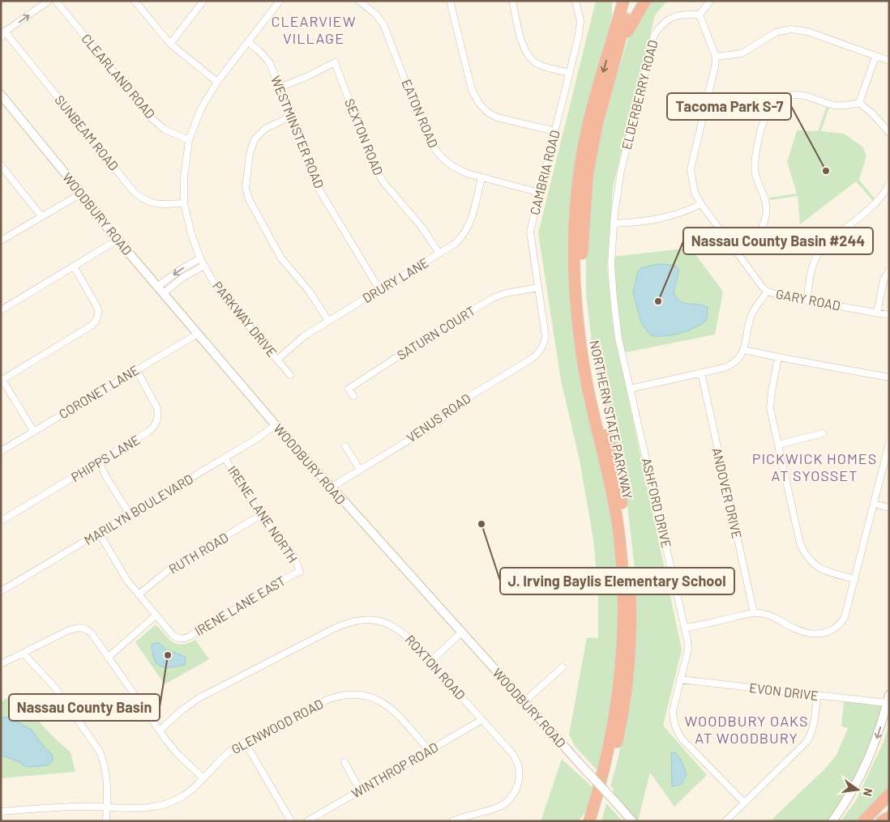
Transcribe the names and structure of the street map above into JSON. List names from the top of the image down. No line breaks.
{"streets":{"highway":["NORTHERN STATE PARKWAY"],"main road":["WOODBURY ROAD"],"street":["CLEARLAND ROAD","ELDERBERRY ROAD","EATON ROAD","WESTMINSTER ROAD","SUNBEAM ROAD","SEXTON ROAD","CAMBRIA ROAD","DRURY LANE","GARY ROAD","PARKWAY DRIVE","SATURN COURT","CORONET LANE","VENUS ROAD","PHIPPS LANE","ANDOVER DRIVE","ASHFORD DRIVE","MARILYN BOULEVARD","IRENE LANE NORTH","RUTH ROAD","IRENE LANE EAST","ROXTON ROAD","EVON DRIVE","GLENWOOD ROAD","WINTHROP ROAD"]},"crossings":[["CLEARLAND ROAD","PARKWAY DRIVE"],["ELDERBERRY ROAD","ASHFORD DRIVE"],["EATON ROAD","CAMBRIA ROAD"],["EATON ROAD","DRURY LANE"],["WESTMINSTER ROAD","SEXTON ROAD"],["WESTMINSTER ROAD","DRURY LANE"],["WESTMINSTER ROAD","PARKWAY DRIVE"],["SUNBEAM ROAD","PARKWAY DRIVE"],["SEXTON ROAD","DRURY LANE"],["CAMBRIA ROAD","SATURN COURT"],["CAMBRIA ROAD","VENUS ROAD"],["WOODBURY ROAD","CORONET LANE"],["WOODBURY ROAD","VENUS ROAD"],["WOODBURY ROAD","MARILYN BOULEVARD"],["DRURY LANE","PARKWAY DRIVE"],["CORONET LANE","PHIPPS LANE"],["ASHFORD DRIVE","EVON DRIVE"],["MARILYN BOULEVARD","IRENE LANE NORTH"],["IRENE LANE NORTH","RUTH ROAD"],["IRENE LANE NORTH","IRENE LANE EAST"],["ROXTON ROAD","WINTHROP ROAD"],["GLENWOOD ROAD","WINTHROP ROAD"]],"districts":["CLEARVIEW VILLAGE","PICKWICK HOMES AT SYOSSET","WOODBURY OAKS AT WOODBURY"],"places":["Tacoma Park S-7","Nassau County Basin #244","J. Irving Baylis Elementary School","Nassau County Basin"],"north":"right"}
